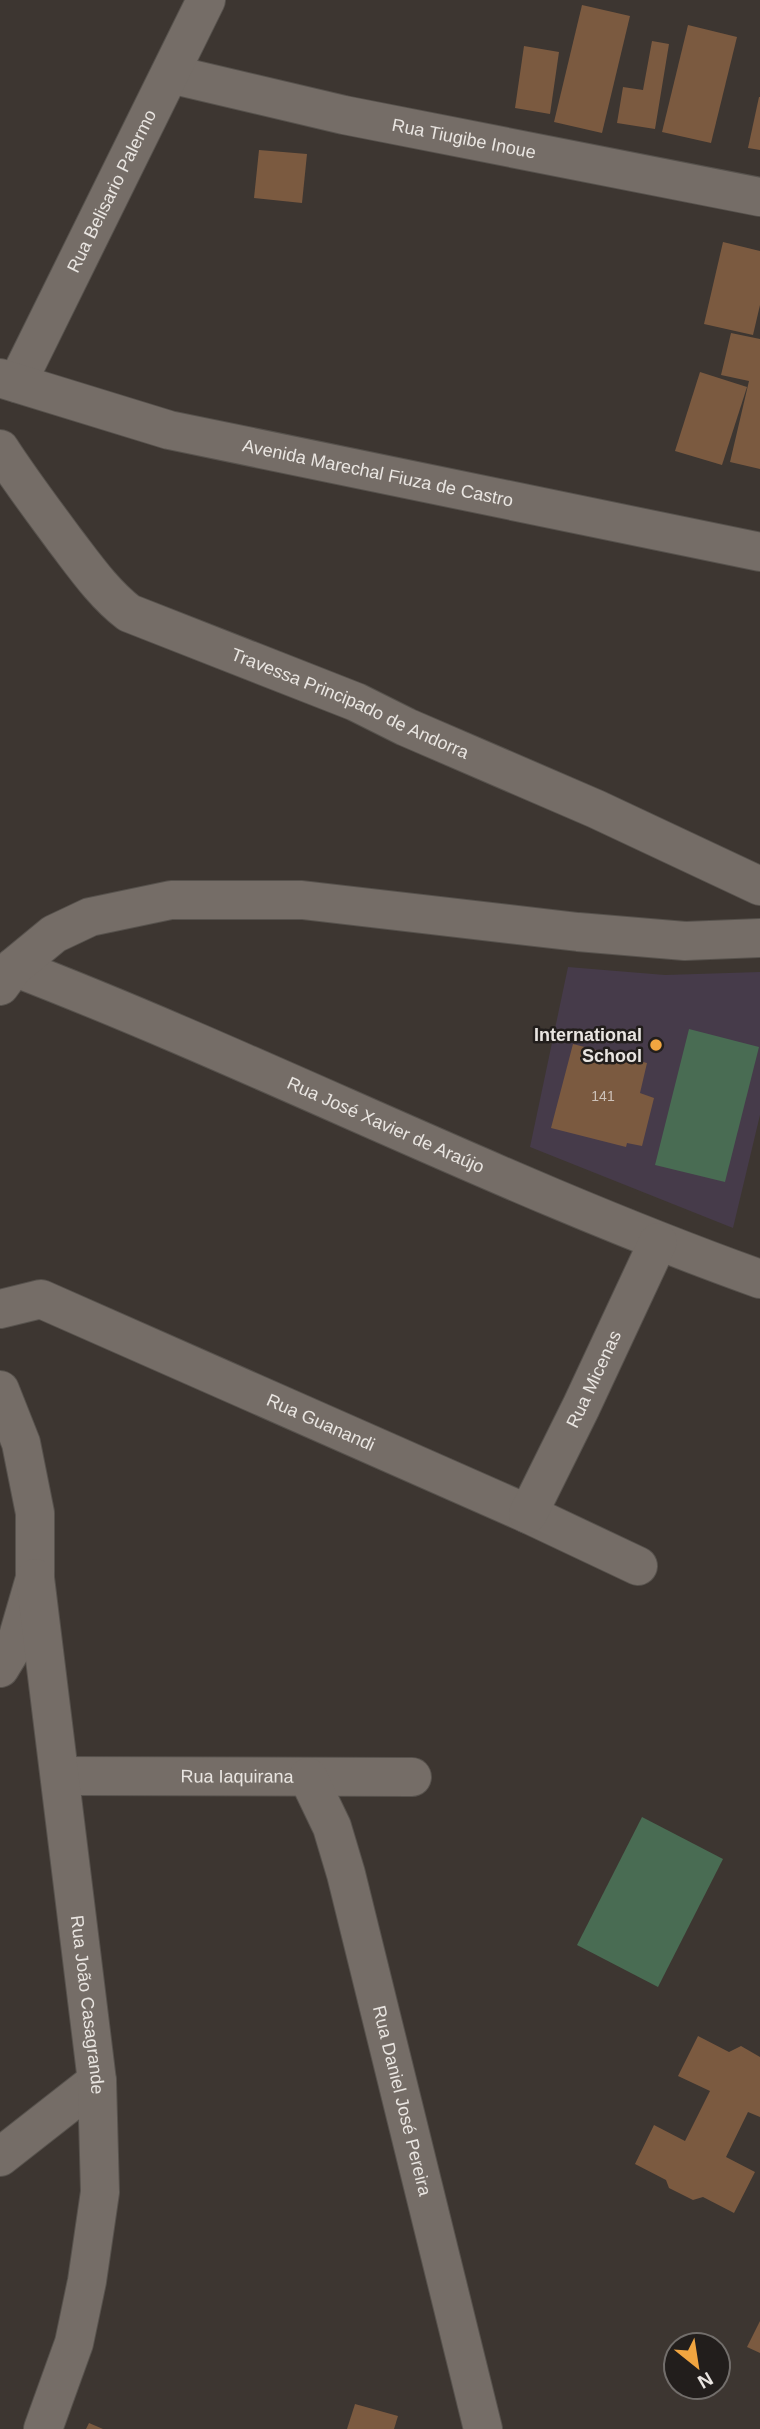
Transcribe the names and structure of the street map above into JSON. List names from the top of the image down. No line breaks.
{"streets":{"street":["Rua Tiugibe Inoue","Rua Belisario Palermo","Avenida Marechal Fiuza de Castro","Travessa Principado de Andorra","Rua José Xavier de Araújo","Rua Micenas","Rua Guanandi","Rua Iaquirana","Rua João Casagrande","Rua Daniel José Pereira"]},"crossings":[["Rua Tiugibe Inoue","Rua Belisario Palermo"],["Rua Belisario Palermo","Avenida Marechal Fiuza de Castro"],["Rua José Xavier de Araújo","Rua Micenas"],["Rua Micenas","Rua Guanandi"],["Rua Iaquirana","Rua João Casagrande"],["Rua Iaquirana","Rua Daniel José Pereira"]],"places":["International School"],"house_numbers":["141"],"north":"bottom right"}
